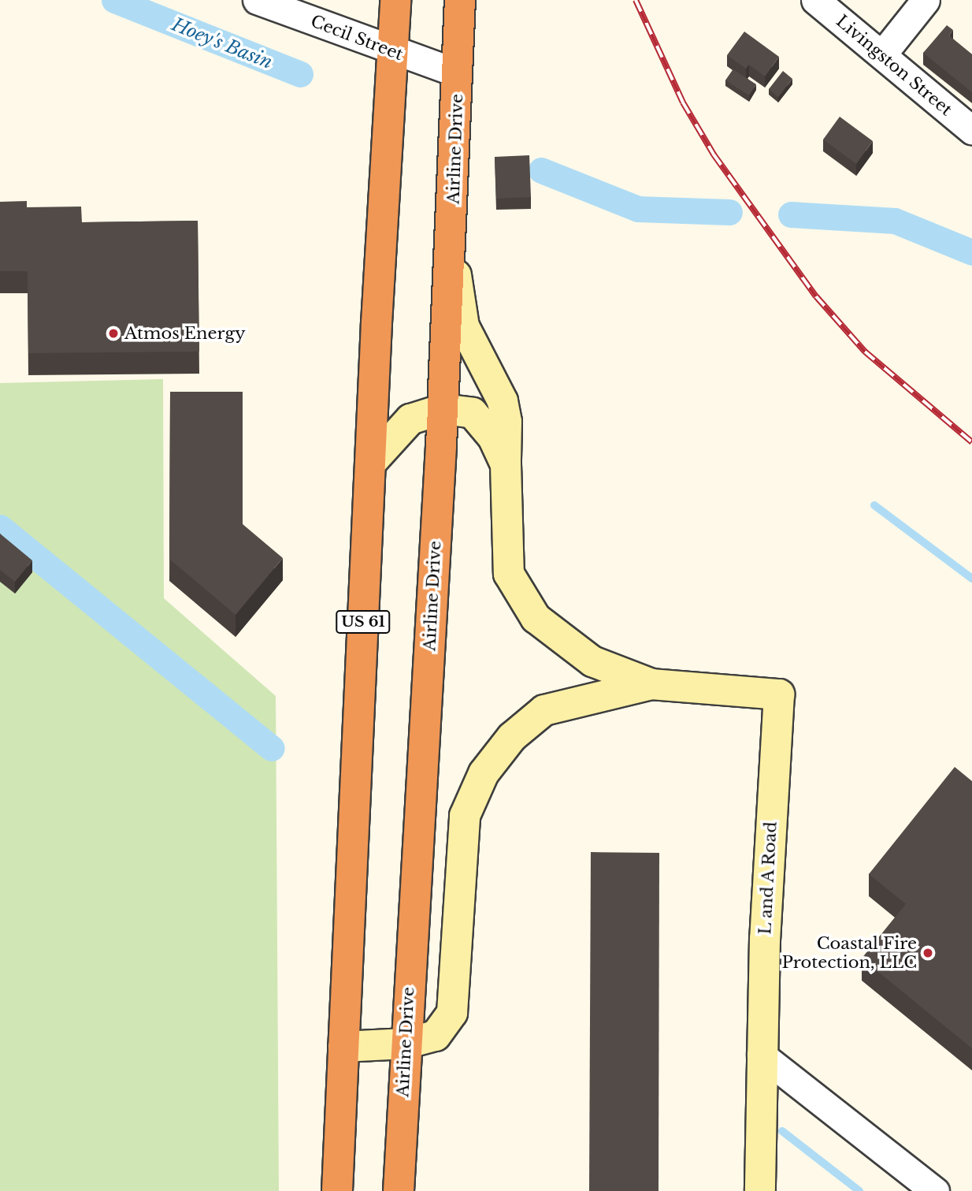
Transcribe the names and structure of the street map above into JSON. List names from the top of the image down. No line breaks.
{"streets":{"highway":["Airline Drive","US 61"],"street":["Cecil Street","Livingston Street","L and A Road"]},"crossings":[["Cecil Street","Airline Drive"],["Cecil Street","US 61"]],"water":["Hoey's Basin"],"places":["Atmos Energy","Coastal Fire Protection, LLC"]}
